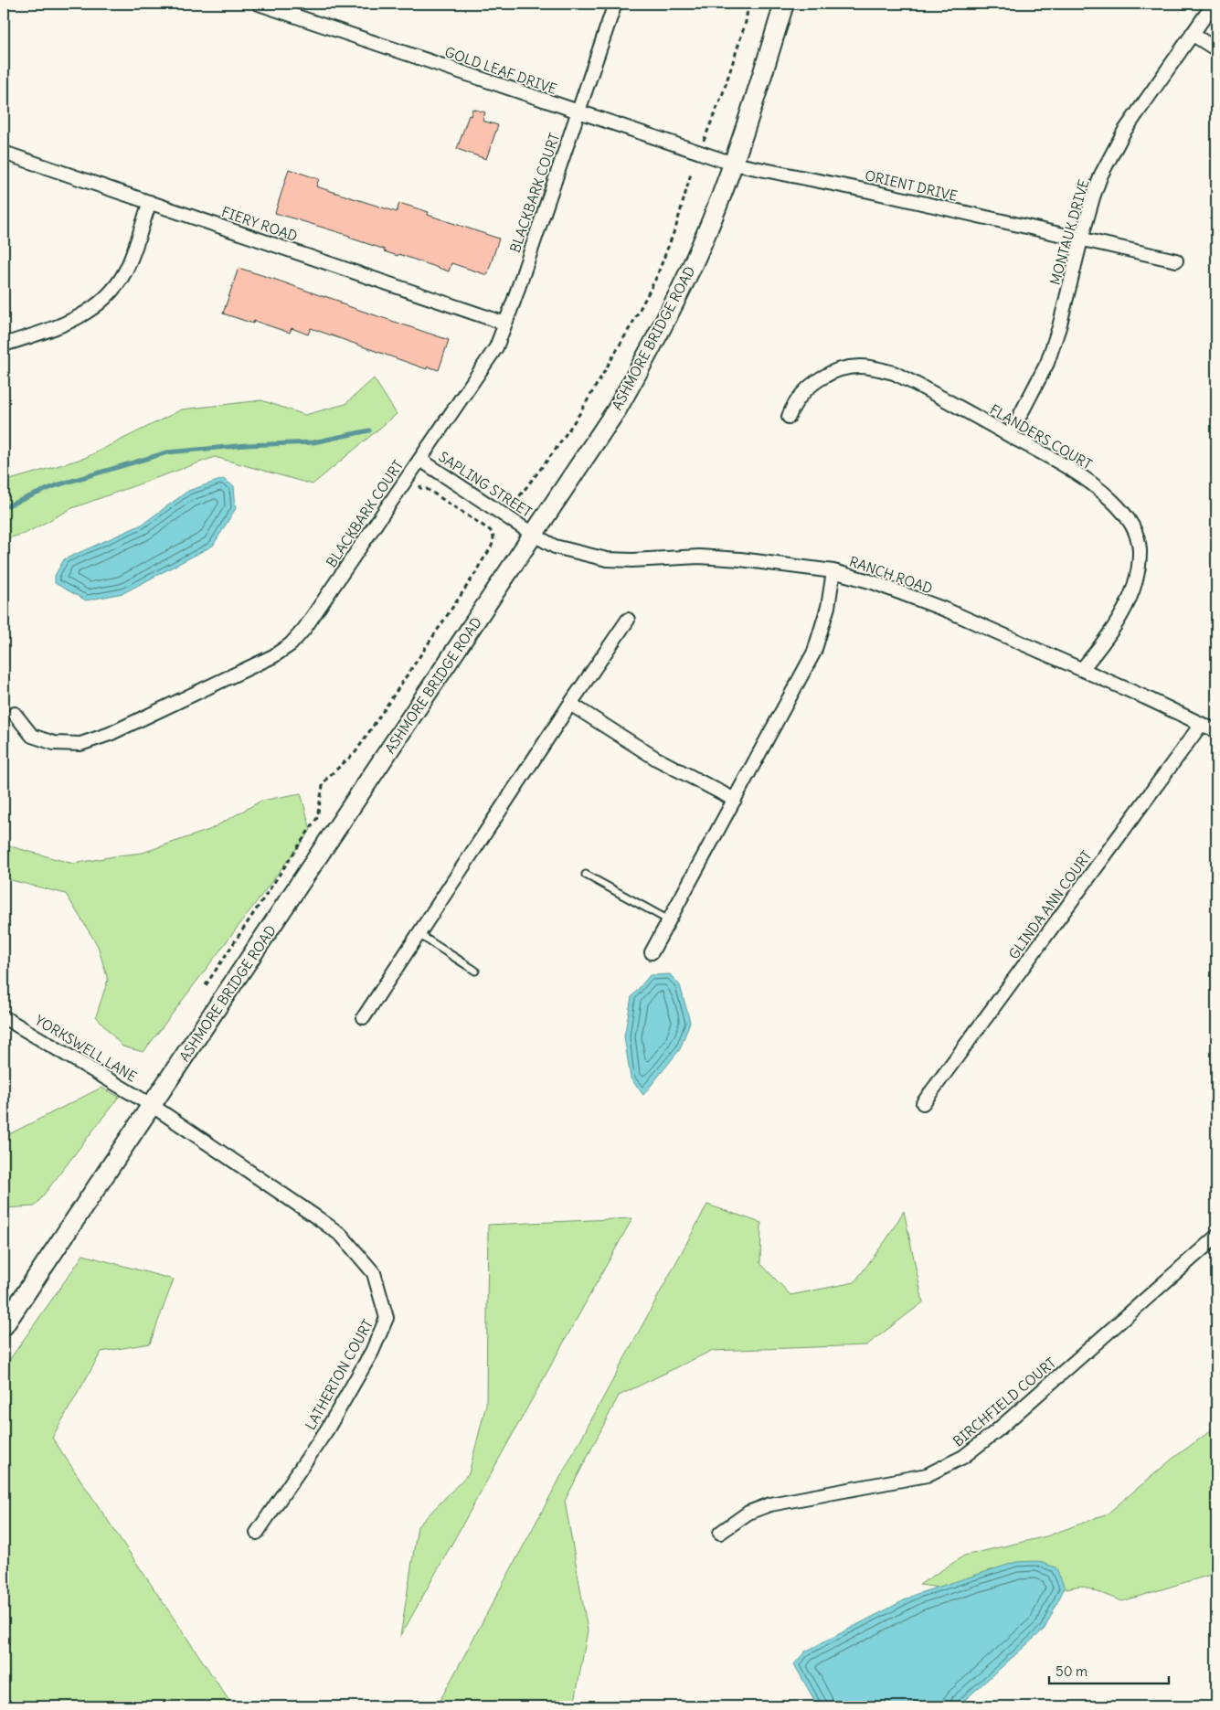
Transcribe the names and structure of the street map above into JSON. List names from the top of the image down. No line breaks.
{"streets":{"main road":["ASHMORE BRIDGE ROAD"],"street":["GOLD LEAF DRIVE","ORIENT DRIVE","BLACKBARK COURT","FIERY ROAD","MONTAUK DRIVE","FLANDERS COURT","SAPLING STREET","RANCH ROAD","GLINDA ANN COURT","YORKSWELL LANE","LATHERTON COURT","BIRCHFIELD COURT"]},"crossings":[["GOLD LEAF DRIVE","ORIENT DRIVE"],["GOLD LEAF DRIVE","BLACKBARK COURT"],["GOLD LEAF DRIVE","ASHMORE BRIDGE ROAD"],["ORIENT DRIVE","MONTAUK DRIVE"],["ORIENT DRIVE","ASHMORE BRIDGE ROAD"],["BLACKBARK COURT","FIERY ROAD"],["BLACKBARK COURT","SAPLING STREET"],["MONTAUK DRIVE","FLANDERS COURT"],["ASHMORE BRIDGE ROAD","SAPLING STREET"],["ASHMORE BRIDGE ROAD","RANCH ROAD"],["ASHMORE BRIDGE ROAD","YORKSWELL LANE"],["ASHMORE BRIDGE ROAD","LATHERTON COURT"],["FLANDERS COURT","RANCH ROAD"],["SAPLING STREET","RANCH ROAD"],["RANCH ROAD","GLINDA ANN COURT"],["YORKSWELL LANE","LATHERTON COURT"]],"scale_bar":"50 m"}
